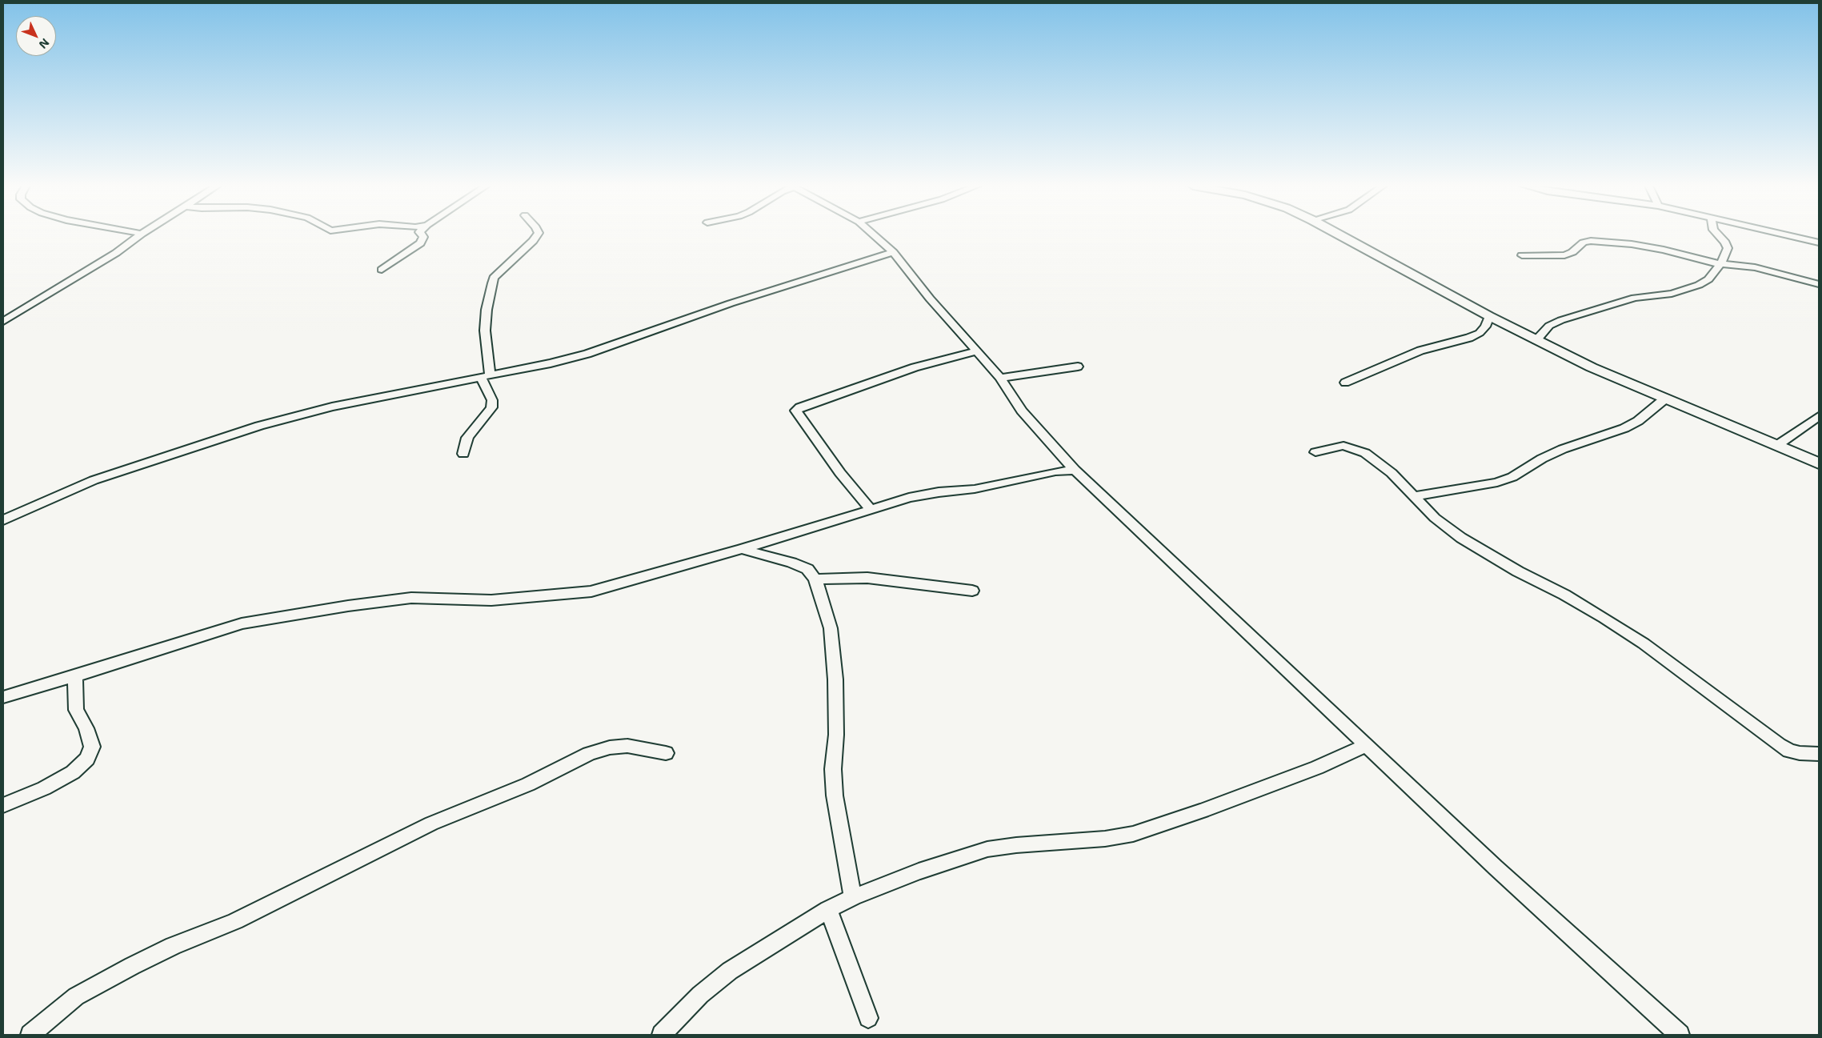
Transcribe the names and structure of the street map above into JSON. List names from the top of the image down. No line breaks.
{"north":"bottom right"}
